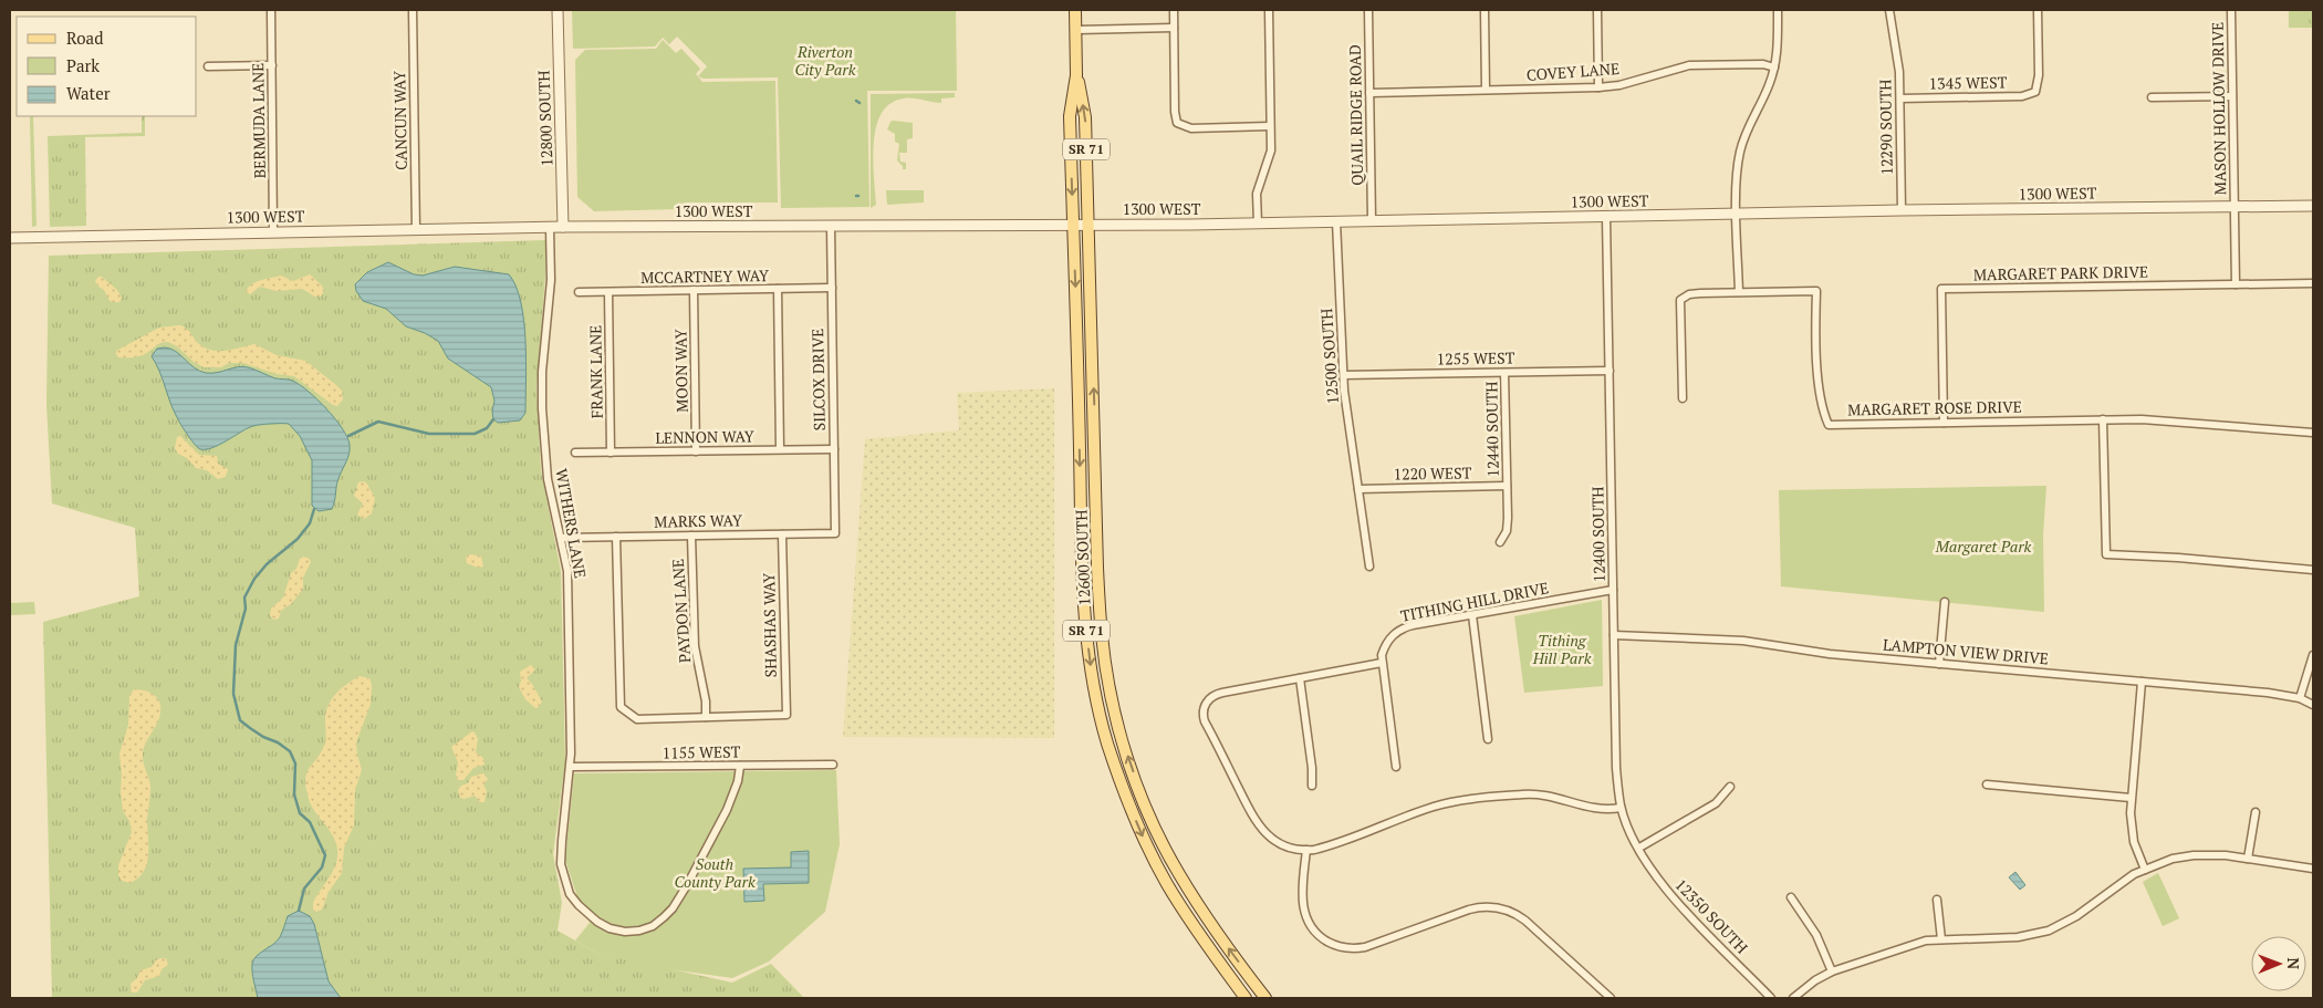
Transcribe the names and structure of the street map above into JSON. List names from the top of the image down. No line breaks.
{"streets":{"main road":["SR 71","12600 SOUTH"],"street":["COVEY LANE","1345 WEST","MASON HOLLOW DRIVE","QUAIL RIDGE ROAD","12800 SOUTH","BERMUDA LANE","CANCUN WAY","12290 SOUTH","1300 WEST","MARGARET PARK DRIVE","MCCARTNEY WAY","12500 SOUTH","1255 WEST","MOON WAY","FRANK LANE","SILCOX DRIVE","MARGARET ROSE DRIVE","12440 SOUTH","LENNON WAY","1220 WEST","MARKS WAY","WITHERS LANE","12400 SOUTH","TITHING HILL DRIVE","PAYDON LANE","SHASHAS WAY","LAMPTON VIEW DRIVE","1155 WEST","12350 SOUTH"]},"crossings":[["COVEY LANE","QUAIL RIDGE ROAD"],["1345 WEST","12290 SOUTH"],["MASON HOLLOW DRIVE","1300 WEST"],["MASON HOLLOW DRIVE","MARGARET PARK DRIVE"],["QUAIL RIDGE ROAD","1300 WEST"],["12800 SOUTH","1300 WEST"],["BERMUDA LANE","1300 WEST"],["CANCUN WAY","1300 WEST"],["12290 SOUTH","1300 WEST"],["1300 WEST","12500 SOUTH"],["1300 WEST","SILCOX DRIVE"],["1300 WEST","WITHERS LANE"],["1300 WEST","12400 SOUTH"],["1300 WEST","12600 SOUTH"],["MARGARET PARK DRIVE","MARGARET ROSE DRIVE"],["MCCARTNEY WAY","MOON WAY"],["MCCARTNEY WAY","FRANK LANE"],["MCCARTNEY WAY","SILCOX DRIVE"],["12500 SOUTH","1255 WEST"],["12500 SOUTH","1220 WEST"],["1255 WEST","12440 SOUTH"],["1255 WEST","12400 SOUTH"],["MOON WAY","LENNON WAY"],["FRANK LANE","LENNON WAY"],["SILCOX DRIVE","LENNON WAY"],["SILCOX DRIVE","MARKS WAY"],["12440 SOUTH","1220 WEST"],["MARKS WAY","WITHERS LANE"],["MARKS WAY","PAYDON LANE"],["MARKS WAY","SHASHAS WAY"],["WITHERS LANE","1155 WEST"],["12400 SOUTH","TITHING HILL DRIVE"],["12400 SOUTH","LAMPTON VIEW DRIVE"],["12400 SOUTH","12350 SOUTH"],["PAYDON LANE","SHASHAS WAY"]],"parks":["Riverton City Park","Margaret Park","Tithing Hill Park","South County Park"],"legend":["Road","Park","Water"],"north":"right"}
